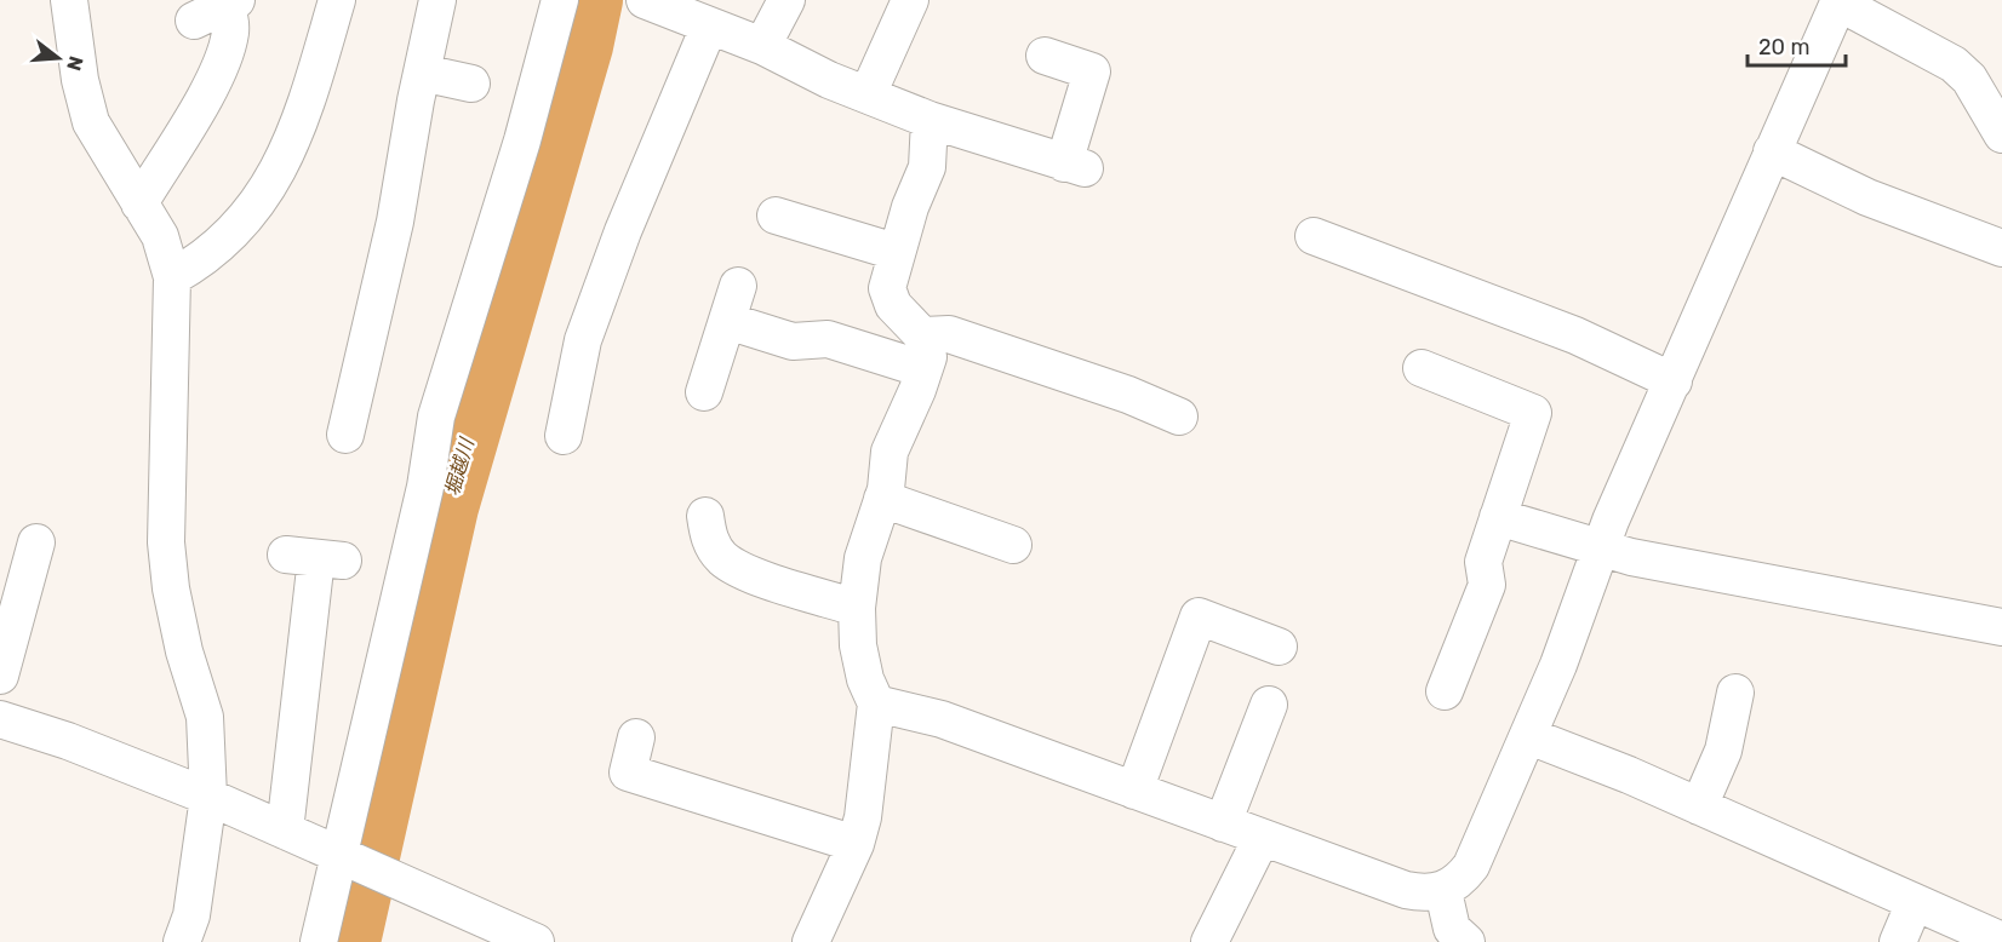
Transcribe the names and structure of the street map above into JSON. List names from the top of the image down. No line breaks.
{"water":["堀越川"],"scale_bar":"20 m","north":"right"}
